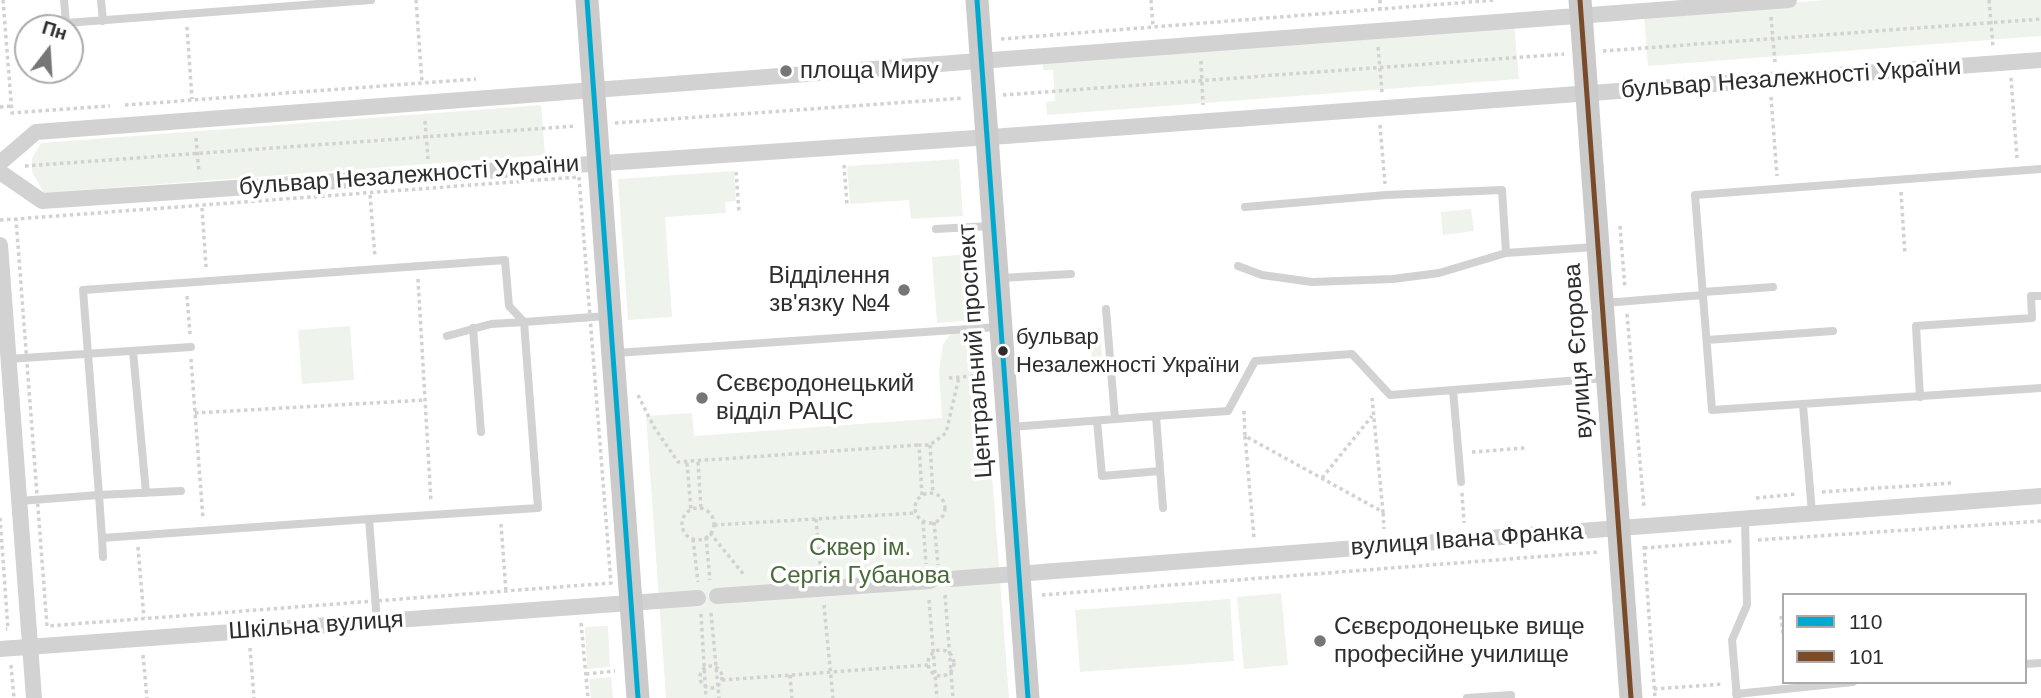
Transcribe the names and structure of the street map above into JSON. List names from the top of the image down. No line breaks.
{"streets":{"street":["бульвар Незалежності України","Центральний проспект","вулиця Єгорова","вулиця Івана Франка","Шкільна вулиця"]},"crossings":[["бульвар Незалежності України","Центральний проспект"],["бульвар Незалежності України","вулиця Єгорова"],["Центральний проспект","вулиця Івана Франка"],["вулиця Єгорова","вулиця Івана Франка"],["вулиця Івана Франка","Шкільна вулиця"]],"parks":["Сквер ім. Сергія Губанова"],"places":["площа Миру","Відділення зв'язку №4","бульвар Незалежності України","Сєвєродонецький відділ РАЦС","Сєвєродонецьке вище професійне училище"],"lines":["transit line 110","transit line 101"],"legend":["110","101"],"north":"top"}
